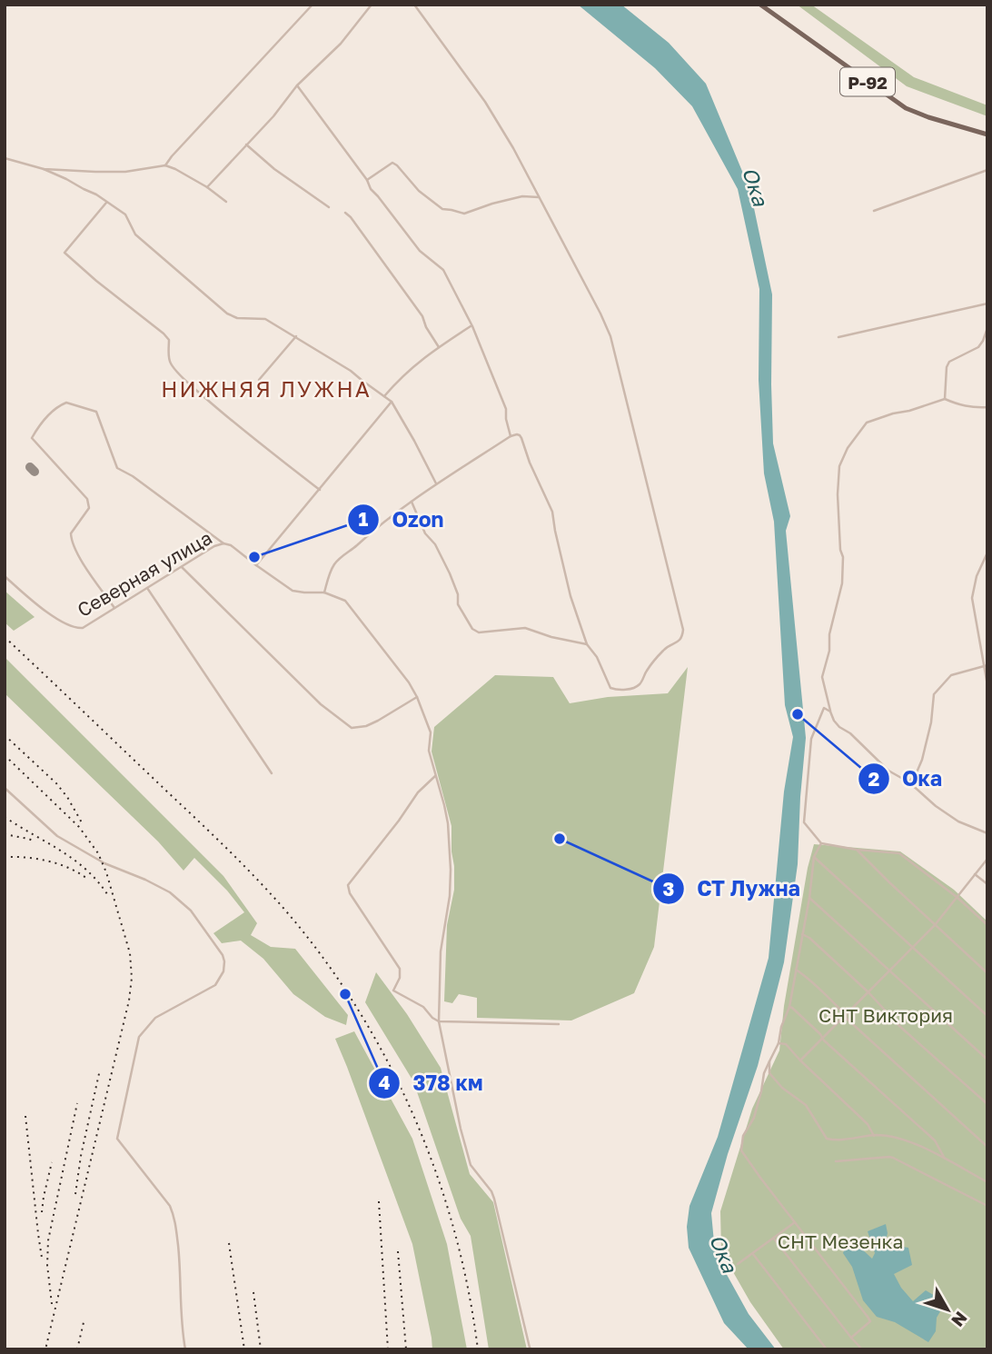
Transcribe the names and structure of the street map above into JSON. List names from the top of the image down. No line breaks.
{"streets":{"main road":["Р-92"],"street":["Северная улица"]},"districts":["НИЖНЯЯ ЛУЖНА"],"water":["Ока"],"parks":["СНТ Виктория","СНТ Мезенка"],"places":["Ozon","Ока","СТ Лужна","378 км"],"north":"bottom right"}
